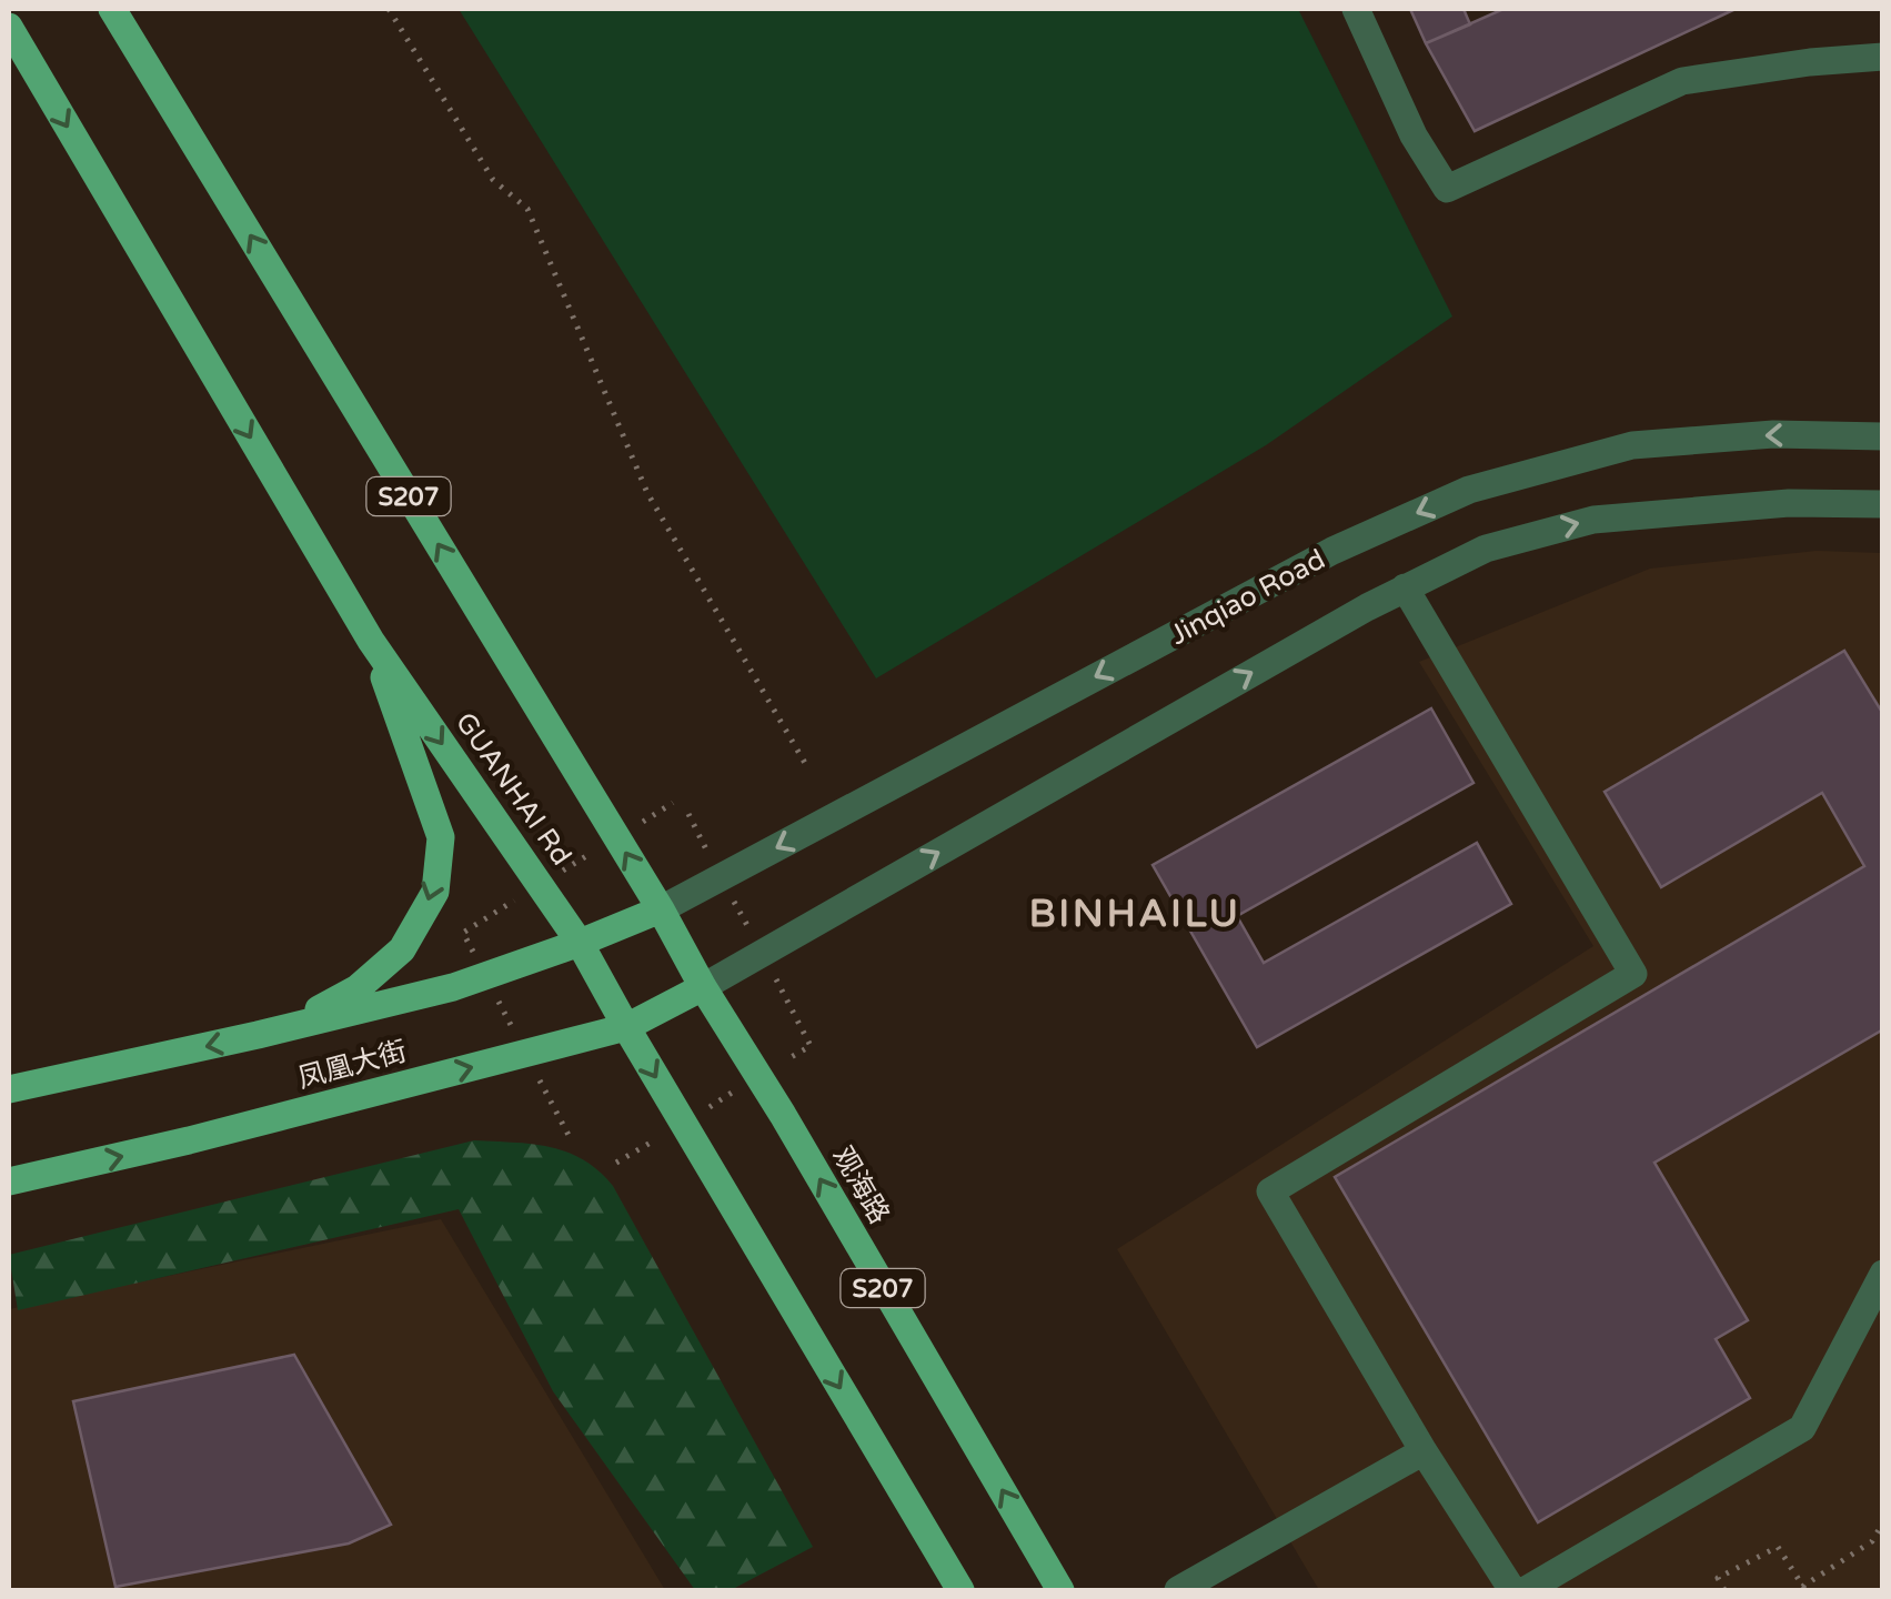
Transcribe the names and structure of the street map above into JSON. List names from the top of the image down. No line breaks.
{"streets":{"main road":["S207","GUANHAI Rd","凤凰大街","观海路"],"street":["Jinqiao Road"]},"crossings":[["Jinqiao Road","GUANHAI Rd"],["Jinqiao Road","凤凰大街"],["GUANHAI Rd","凤凰大街"],["GUANHAI Rd","观海路"],["凤凰大街","观海路"]],"one_way":["观海路"],"districts":["BINHAILU"]}
